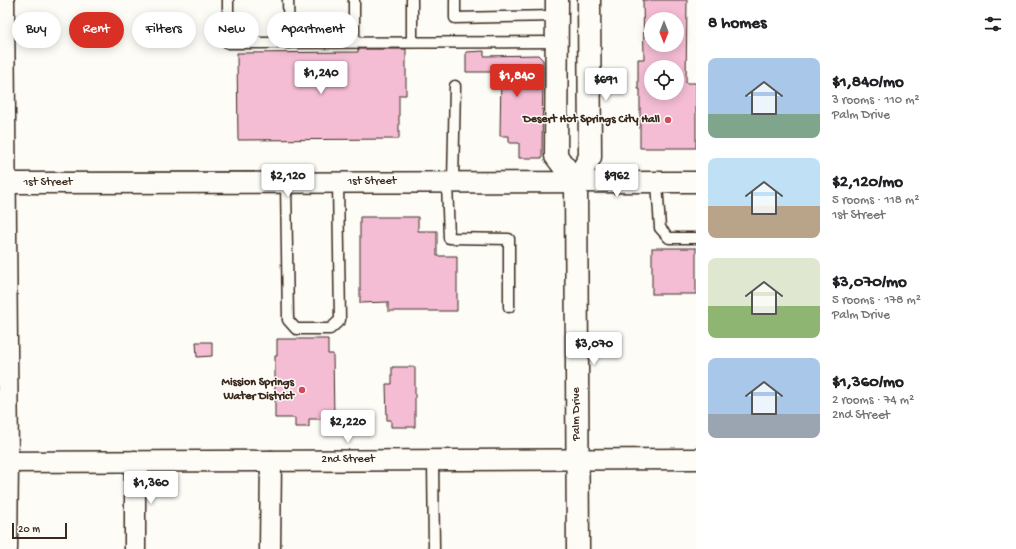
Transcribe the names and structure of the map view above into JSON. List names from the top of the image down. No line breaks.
{"streets":{"main road":["Palm Drive"],"street":["1st Street","2nd Street"]},"crossings":[["1st Street","Palm Drive"],["Palm Drive","2nd Street"]],"places":["Desert Hot Springs City Hall","Mission Springs Water District"],"scale_bar":"20 m","north":"bottom","page":{"heading":"8 homes","chip":["Buy","Rent","Filters","New","Apartment"],"list":[{"name":"$1,840/mo","note":"3 rooms · 110 m² · Palm Drive"},{"name":"$2,120/mo","note":"5 rooms · 118 m² · 1st Street"},{"name":"$3,070/mo","note":"5 rooms · 178 m² · Palm Drive"},{"name":"$1,360/mo","note":"2 rooms · 74 m² · 2nd Street"}],"price":["$1,240","$1,840","$691","$2,120","$962","$3,070","$2,220","$1,360"],"scale":"20 m"}}
